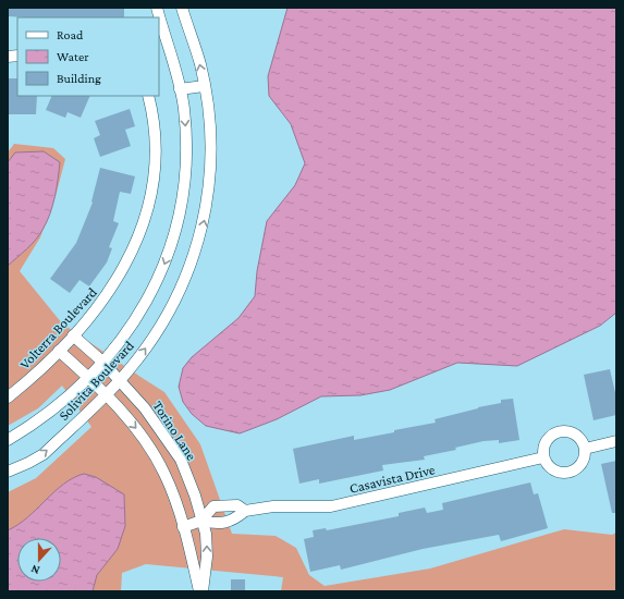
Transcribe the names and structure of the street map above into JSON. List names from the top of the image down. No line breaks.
{"streets":{"street":["Volterra Boulevard","Solivita Boulevard","Torino Lane","Casavista Drive"]},"crossings":[["Volterra Boulevard","Torino Lane"],["Solivita Boulevard","Torino Lane"],["Torino Lane","Casavista Drive"]],"legend":["Road","Water","Building"],"north":"bottom"}
